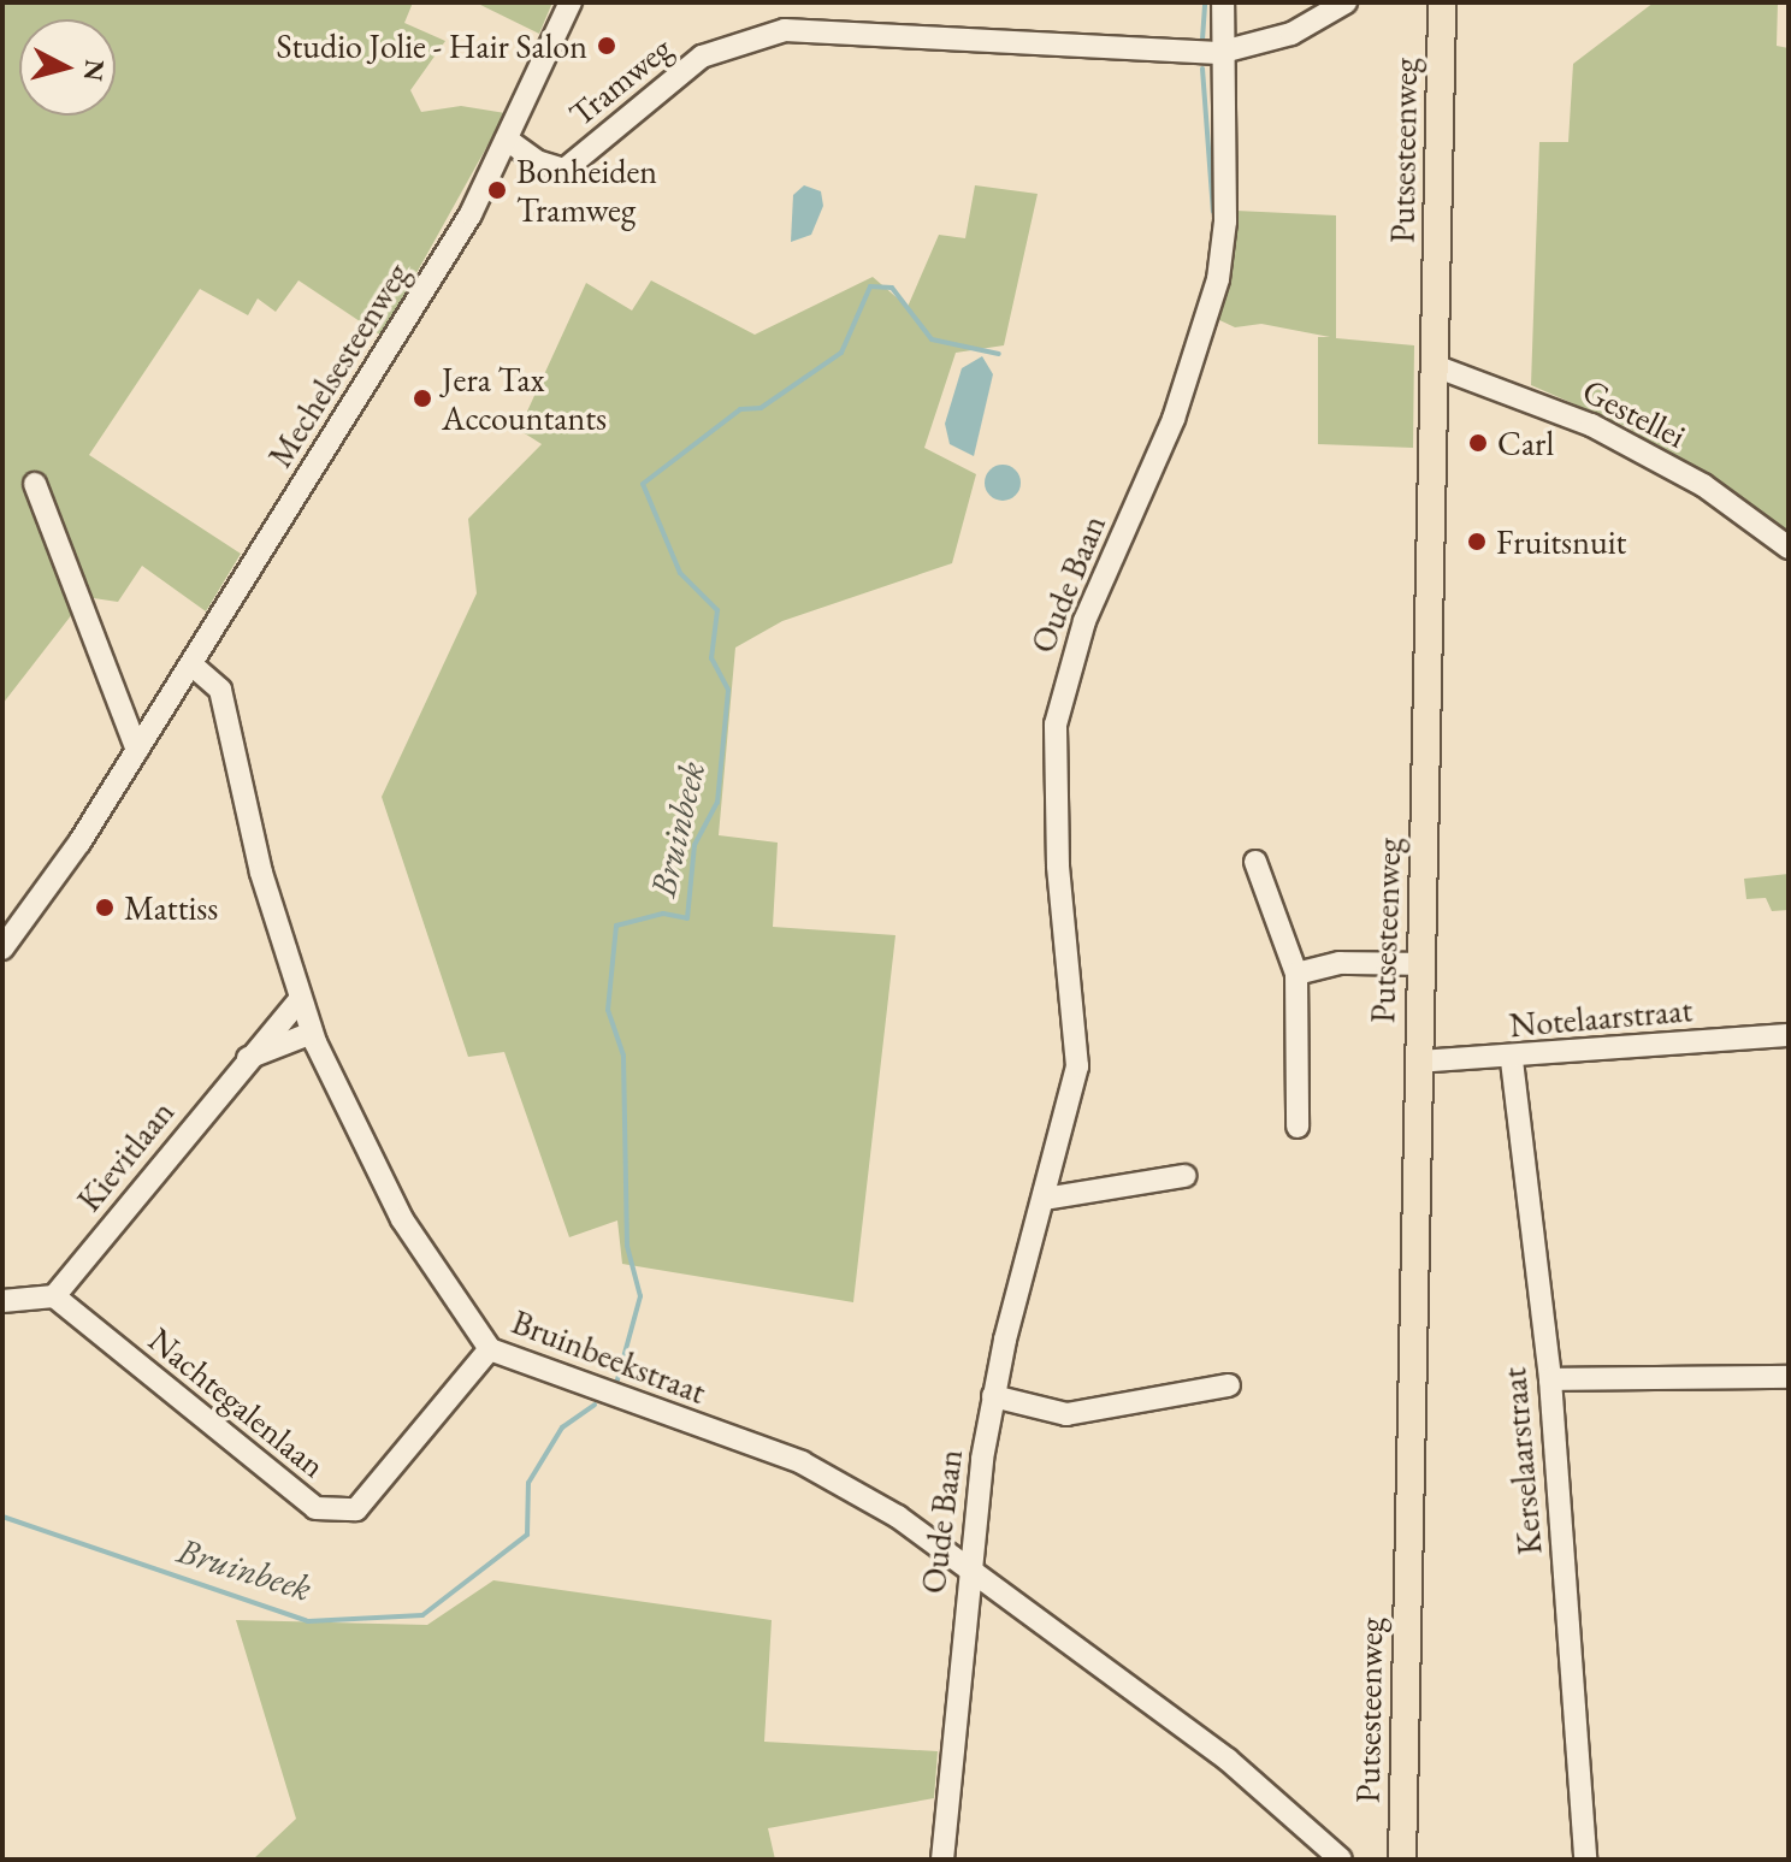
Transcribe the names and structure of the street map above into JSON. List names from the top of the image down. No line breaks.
{"streets":{"main road":["Putsesteenweg"],"street":["Tramweg","Mechelsesteenweg","Gestellei","Oude Baan","Notelaarstraat","Kievitlaan","Bruinbeekstraat","Nachtegalenlaan","Kerselaarstraat"]},"crossings":[["Tramweg","Mechelsesteenweg"],["Tramweg","Oude Baan"],["Putsesteenweg","Gestellei"],["Putsesteenweg","Notelaarstraat"],["Mechelsesteenweg","Bruinbeekstraat"],["Oude Baan","Bruinbeekstraat"],["Notelaarstraat","Kerselaarstraat"],["Kievitlaan","Bruinbeekstraat"],["Kievitlaan","Nachtegalenlaan"],["Bruinbeekstraat","Nachtegalenlaan"]],"water":["Bruinbeek"],"places":["Studio Jolie - Hair Salon","Bonheiden Tramweg","Jera Tax Accountants","Carl","Fruitsnuit","Mattiss"],"north":"right"}
